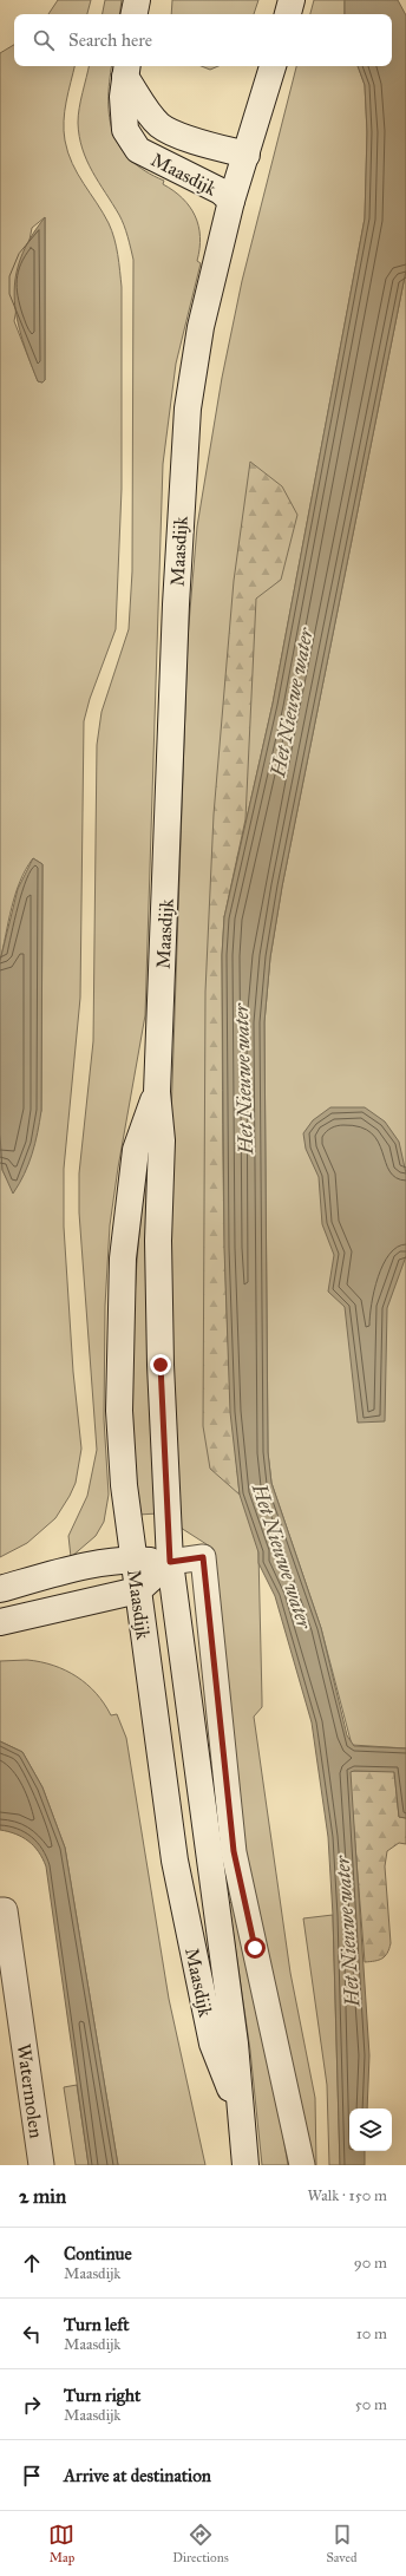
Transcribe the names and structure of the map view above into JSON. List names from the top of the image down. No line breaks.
{"streets":{"main road":["Maasdijk"],"street":["Watermolen"]},"water":["Het Nieuwe water"],"page":{"search":"Search here","heading":["2 min","Walk · 150 m"],"list":[["Continue","Maasdijk","90 m"],["Turn left","Maasdijk","10 m"],["Turn right","Maasdijk","50 m"],"Arrive at destination"],"nav":["Map","Directions","Saved"]}}
